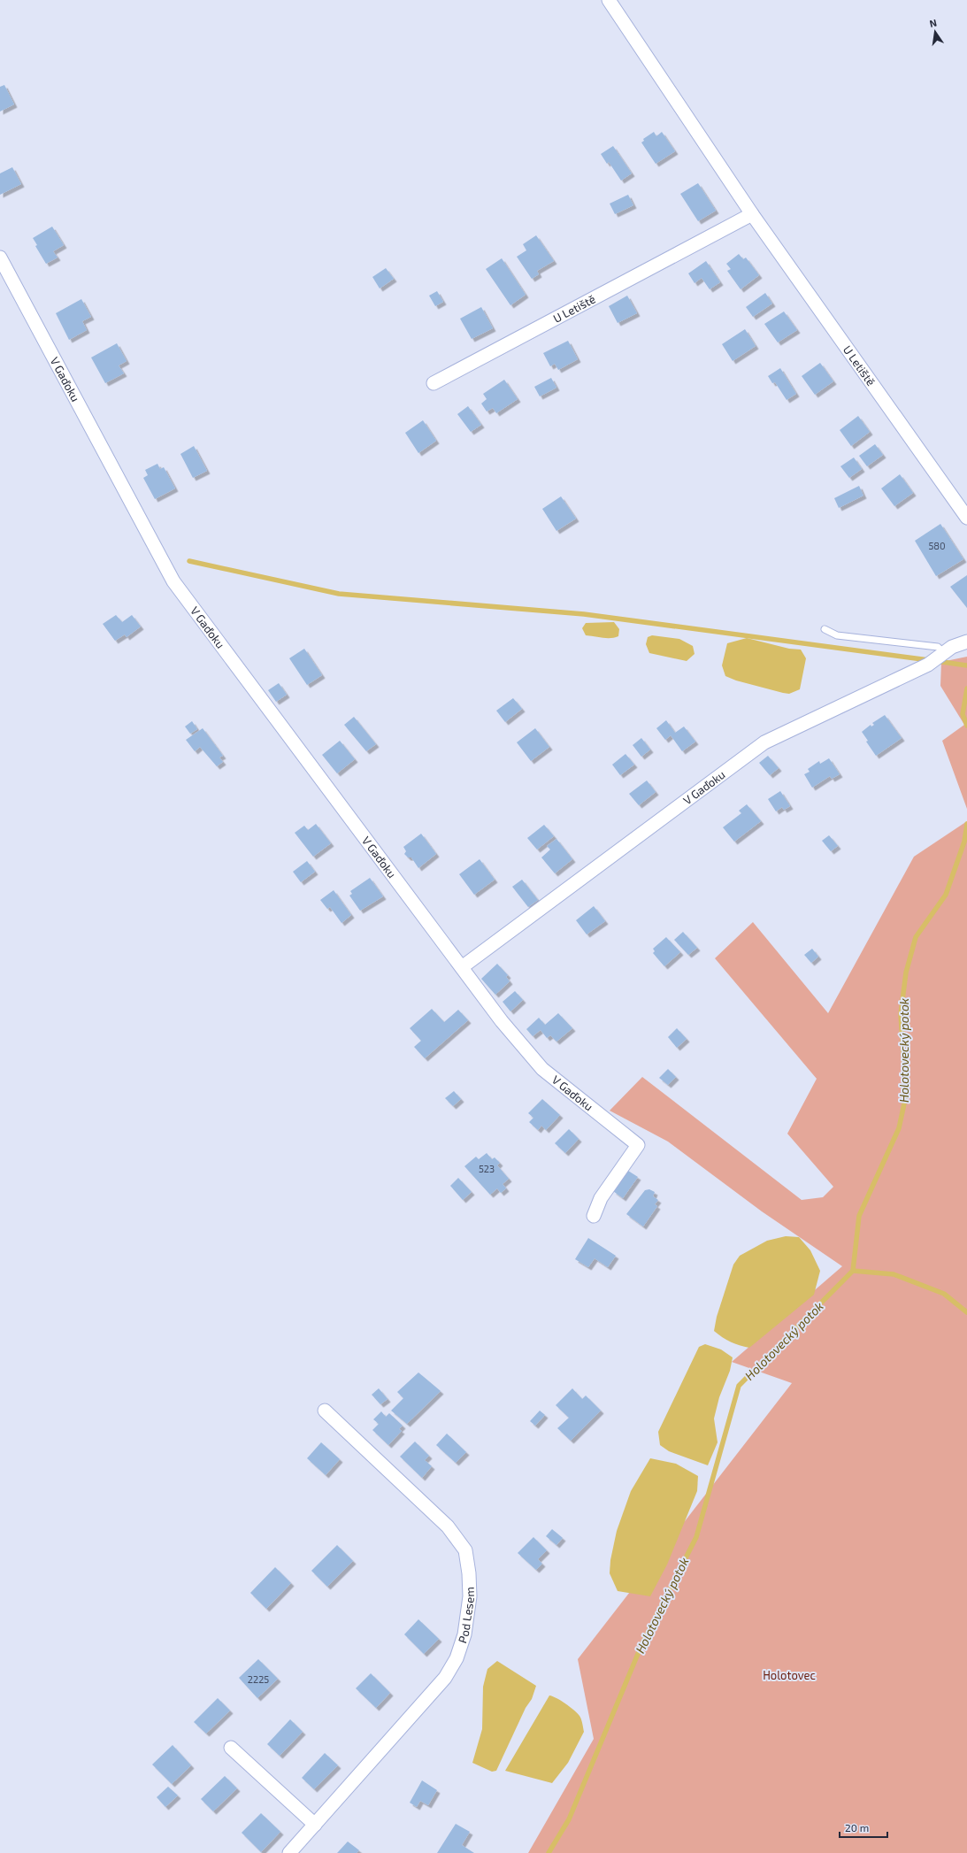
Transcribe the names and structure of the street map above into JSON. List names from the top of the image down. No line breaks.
{"streets":{"street":["U Letiště","V Gaďoku","Pod Lesem"]},"water":["Holotovecký potok"],"parks":["Holotovec"],"house_numbers":["580","523","2225"],"scale_bar":"20 m","north":"top"}
